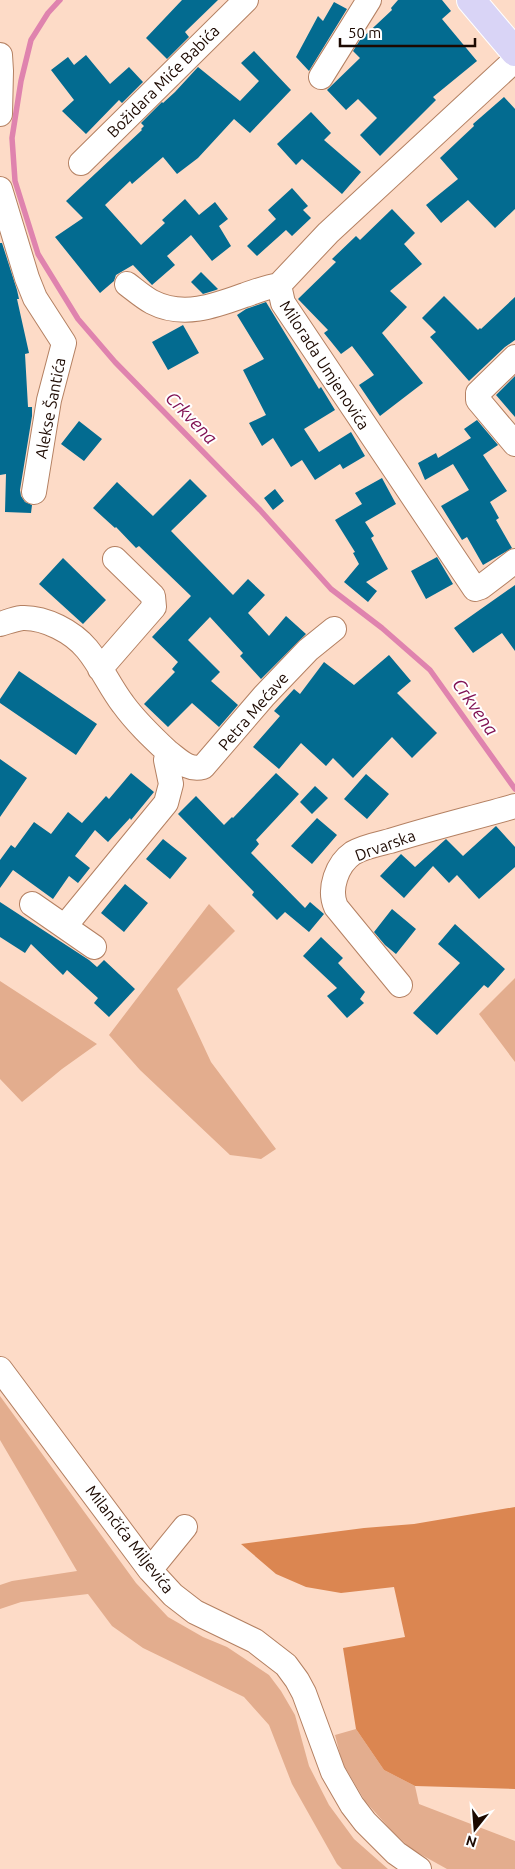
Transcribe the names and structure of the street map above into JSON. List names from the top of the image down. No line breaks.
{"streets":{"street":["Božidara Miće Babića","Milorada Umjenovića","Alekse Šantića","Petra Mećave","Drvarska","Milančića Miljevića"]},"water":["Crkvena"],"scale_bar":"50 m","north":"bottom"}
